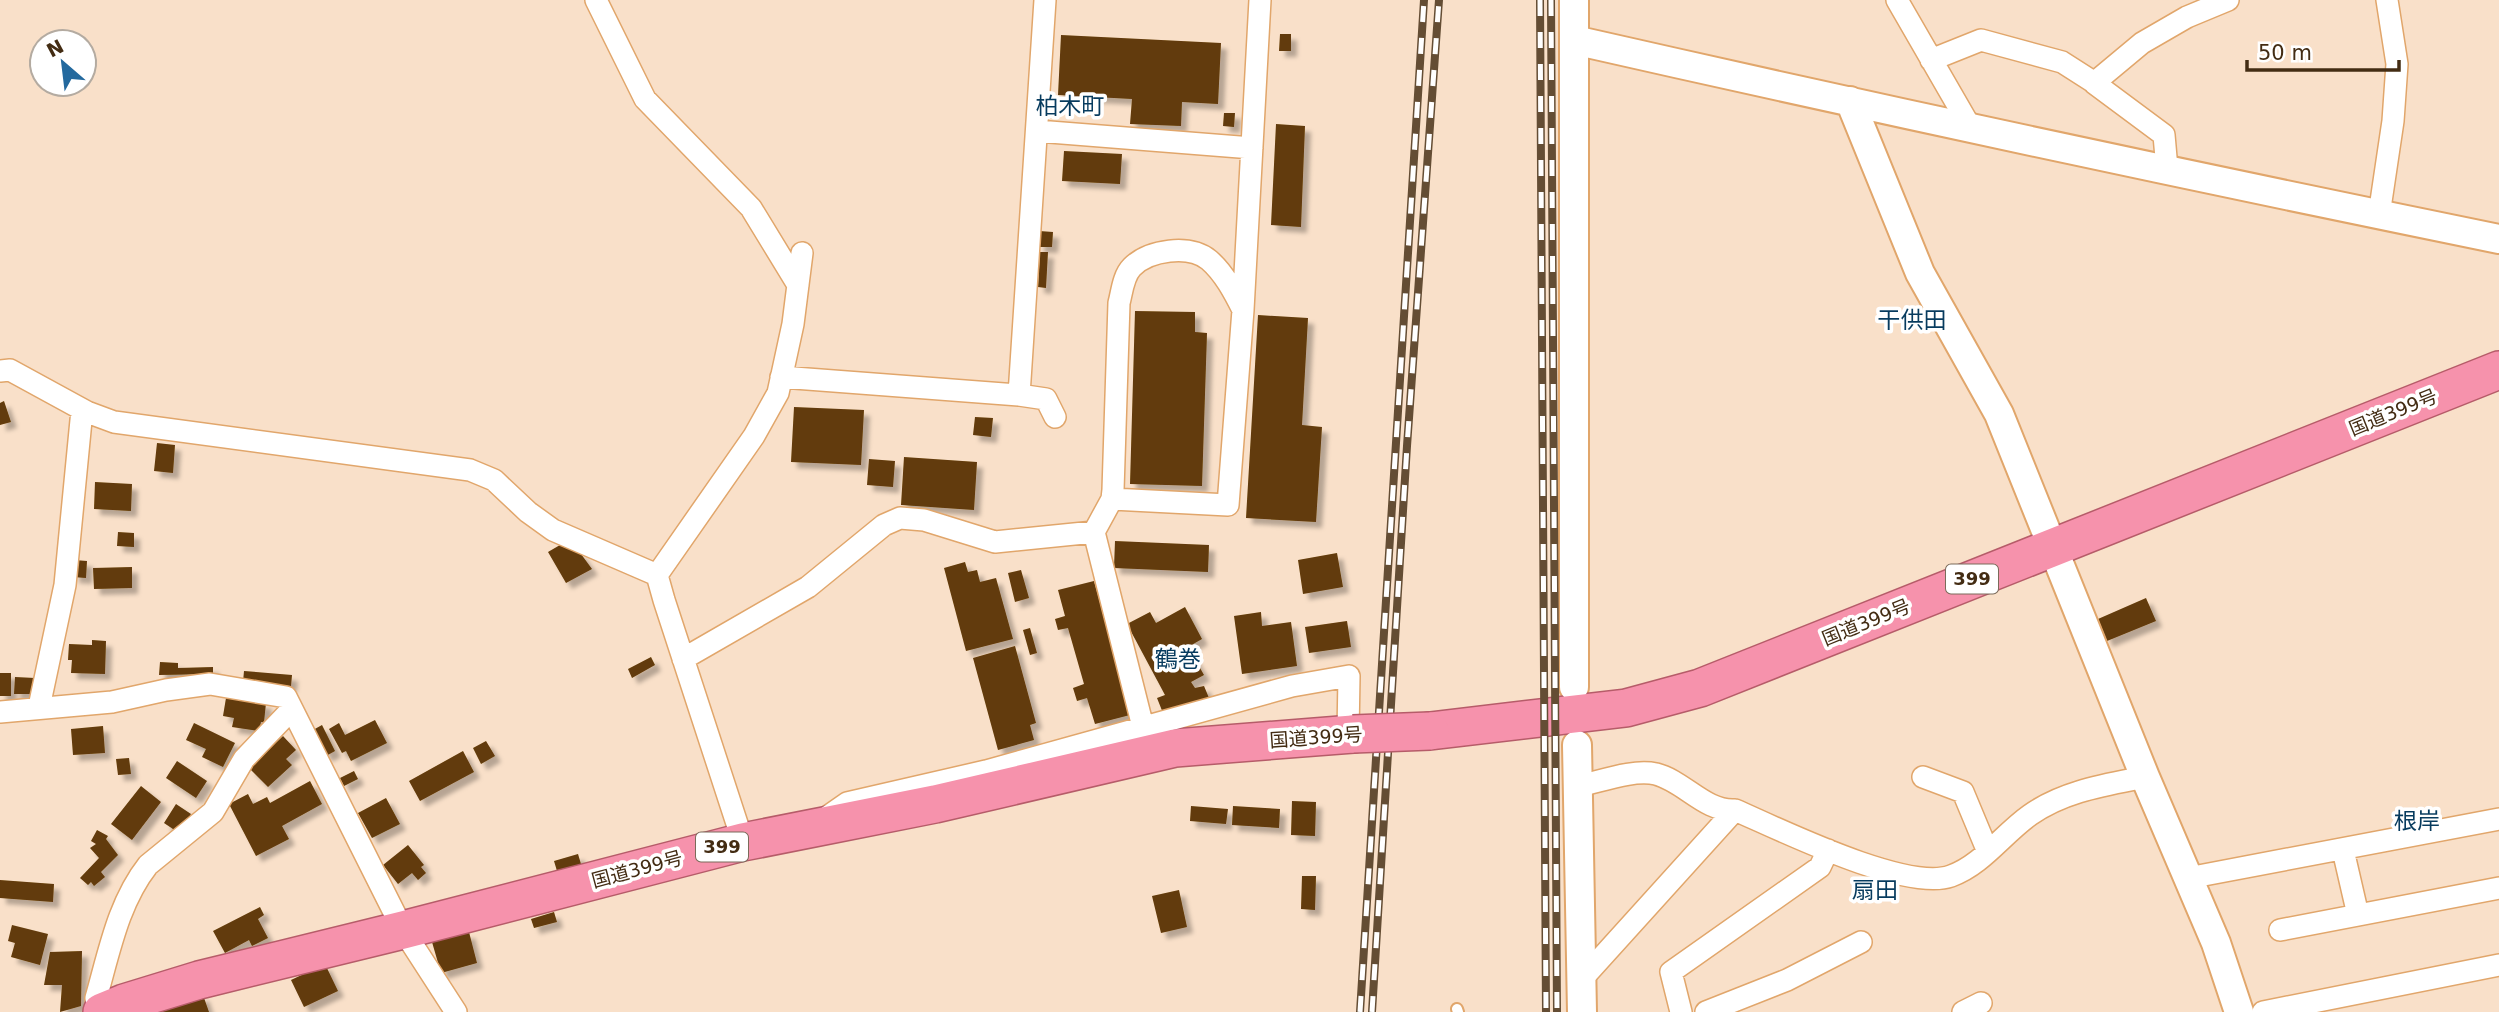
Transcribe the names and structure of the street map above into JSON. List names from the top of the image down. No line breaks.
{"streets":{"highway":["国道399号","399"]},"districts":["柏木町","干供田","鶴巻","根岸","扇田"],"scale_bar":"50 m","north":"top left"}
